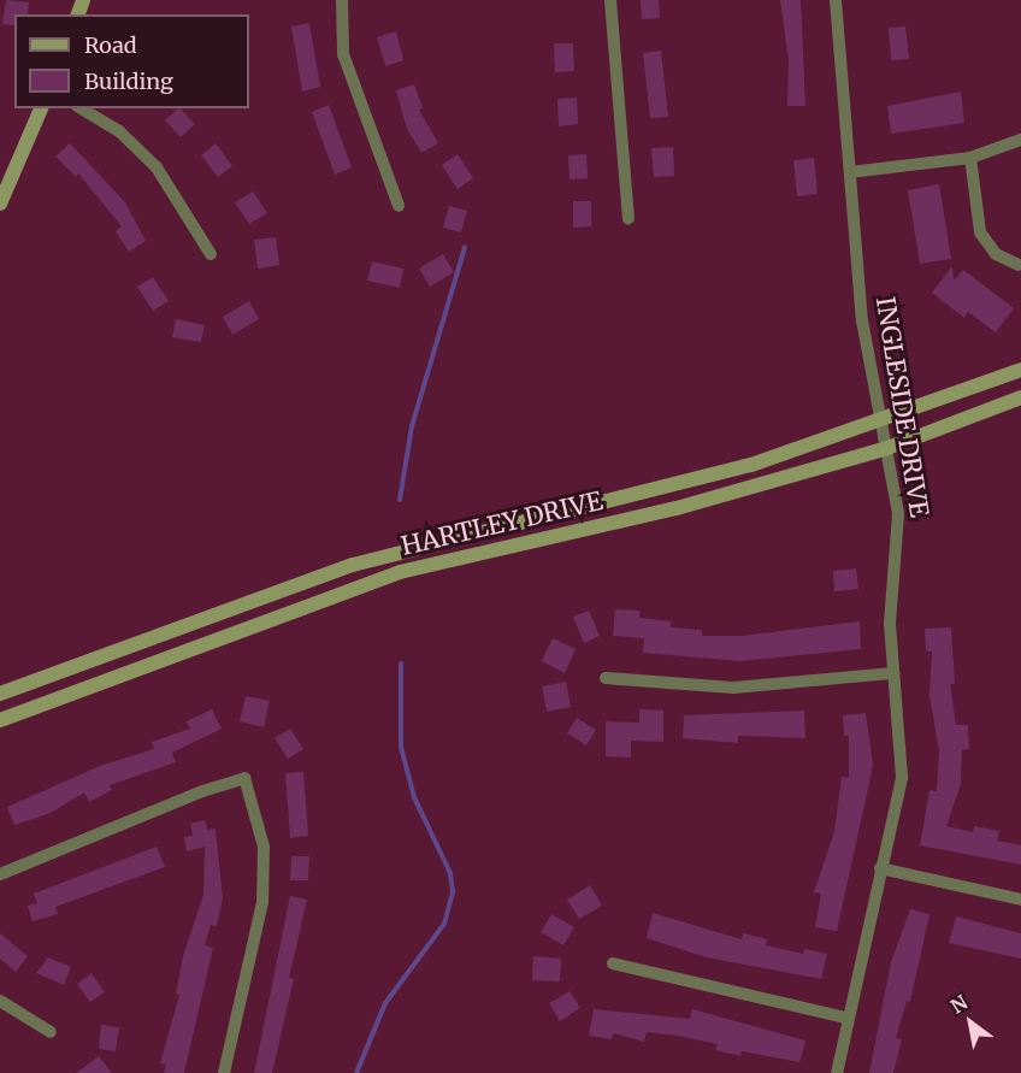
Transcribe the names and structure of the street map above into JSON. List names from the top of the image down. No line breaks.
{"streets":{"street":["INGLESIDE DRIVE","HARTLEY DRIVE"]},"crossings":[["INGLESIDE DRIVE","HARTLEY DRIVE"]],"legend":["Road","Building"],"north":"top left"}
